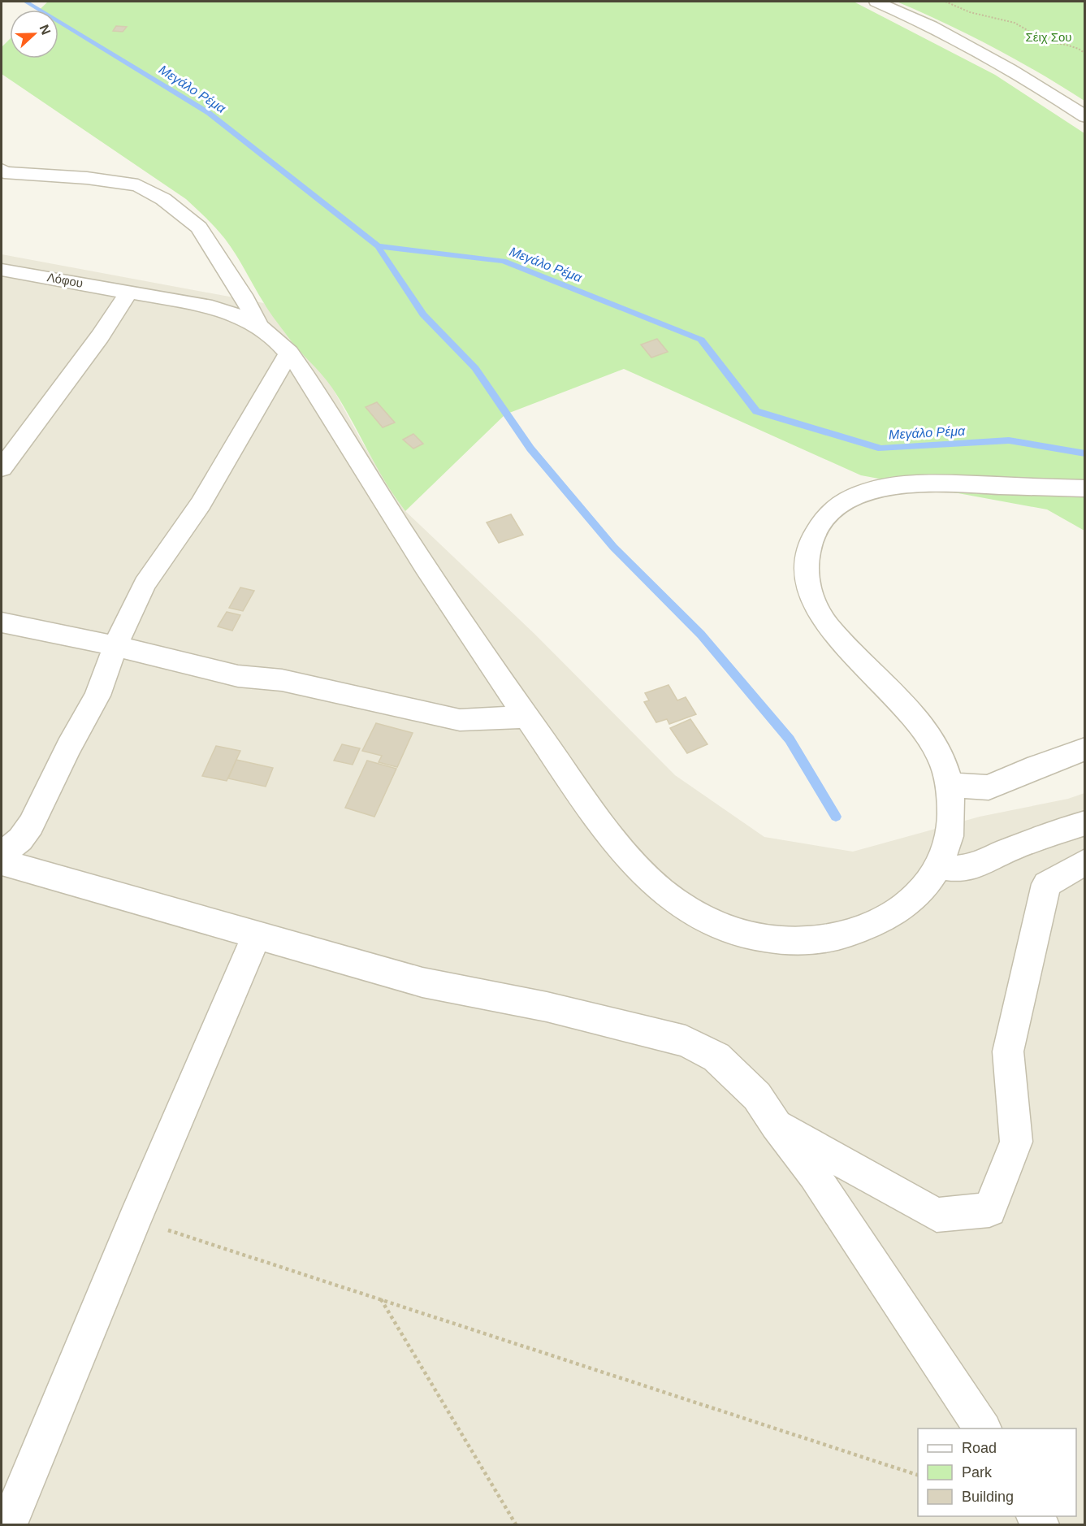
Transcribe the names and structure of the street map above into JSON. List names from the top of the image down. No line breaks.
{"streets":{"street":["Λόφου"]},"water":["Μεγάλο Ρέμα"],"parks":["Σέιχ Σου"],"legend":["Road","Park","Building"],"north":"right"}
